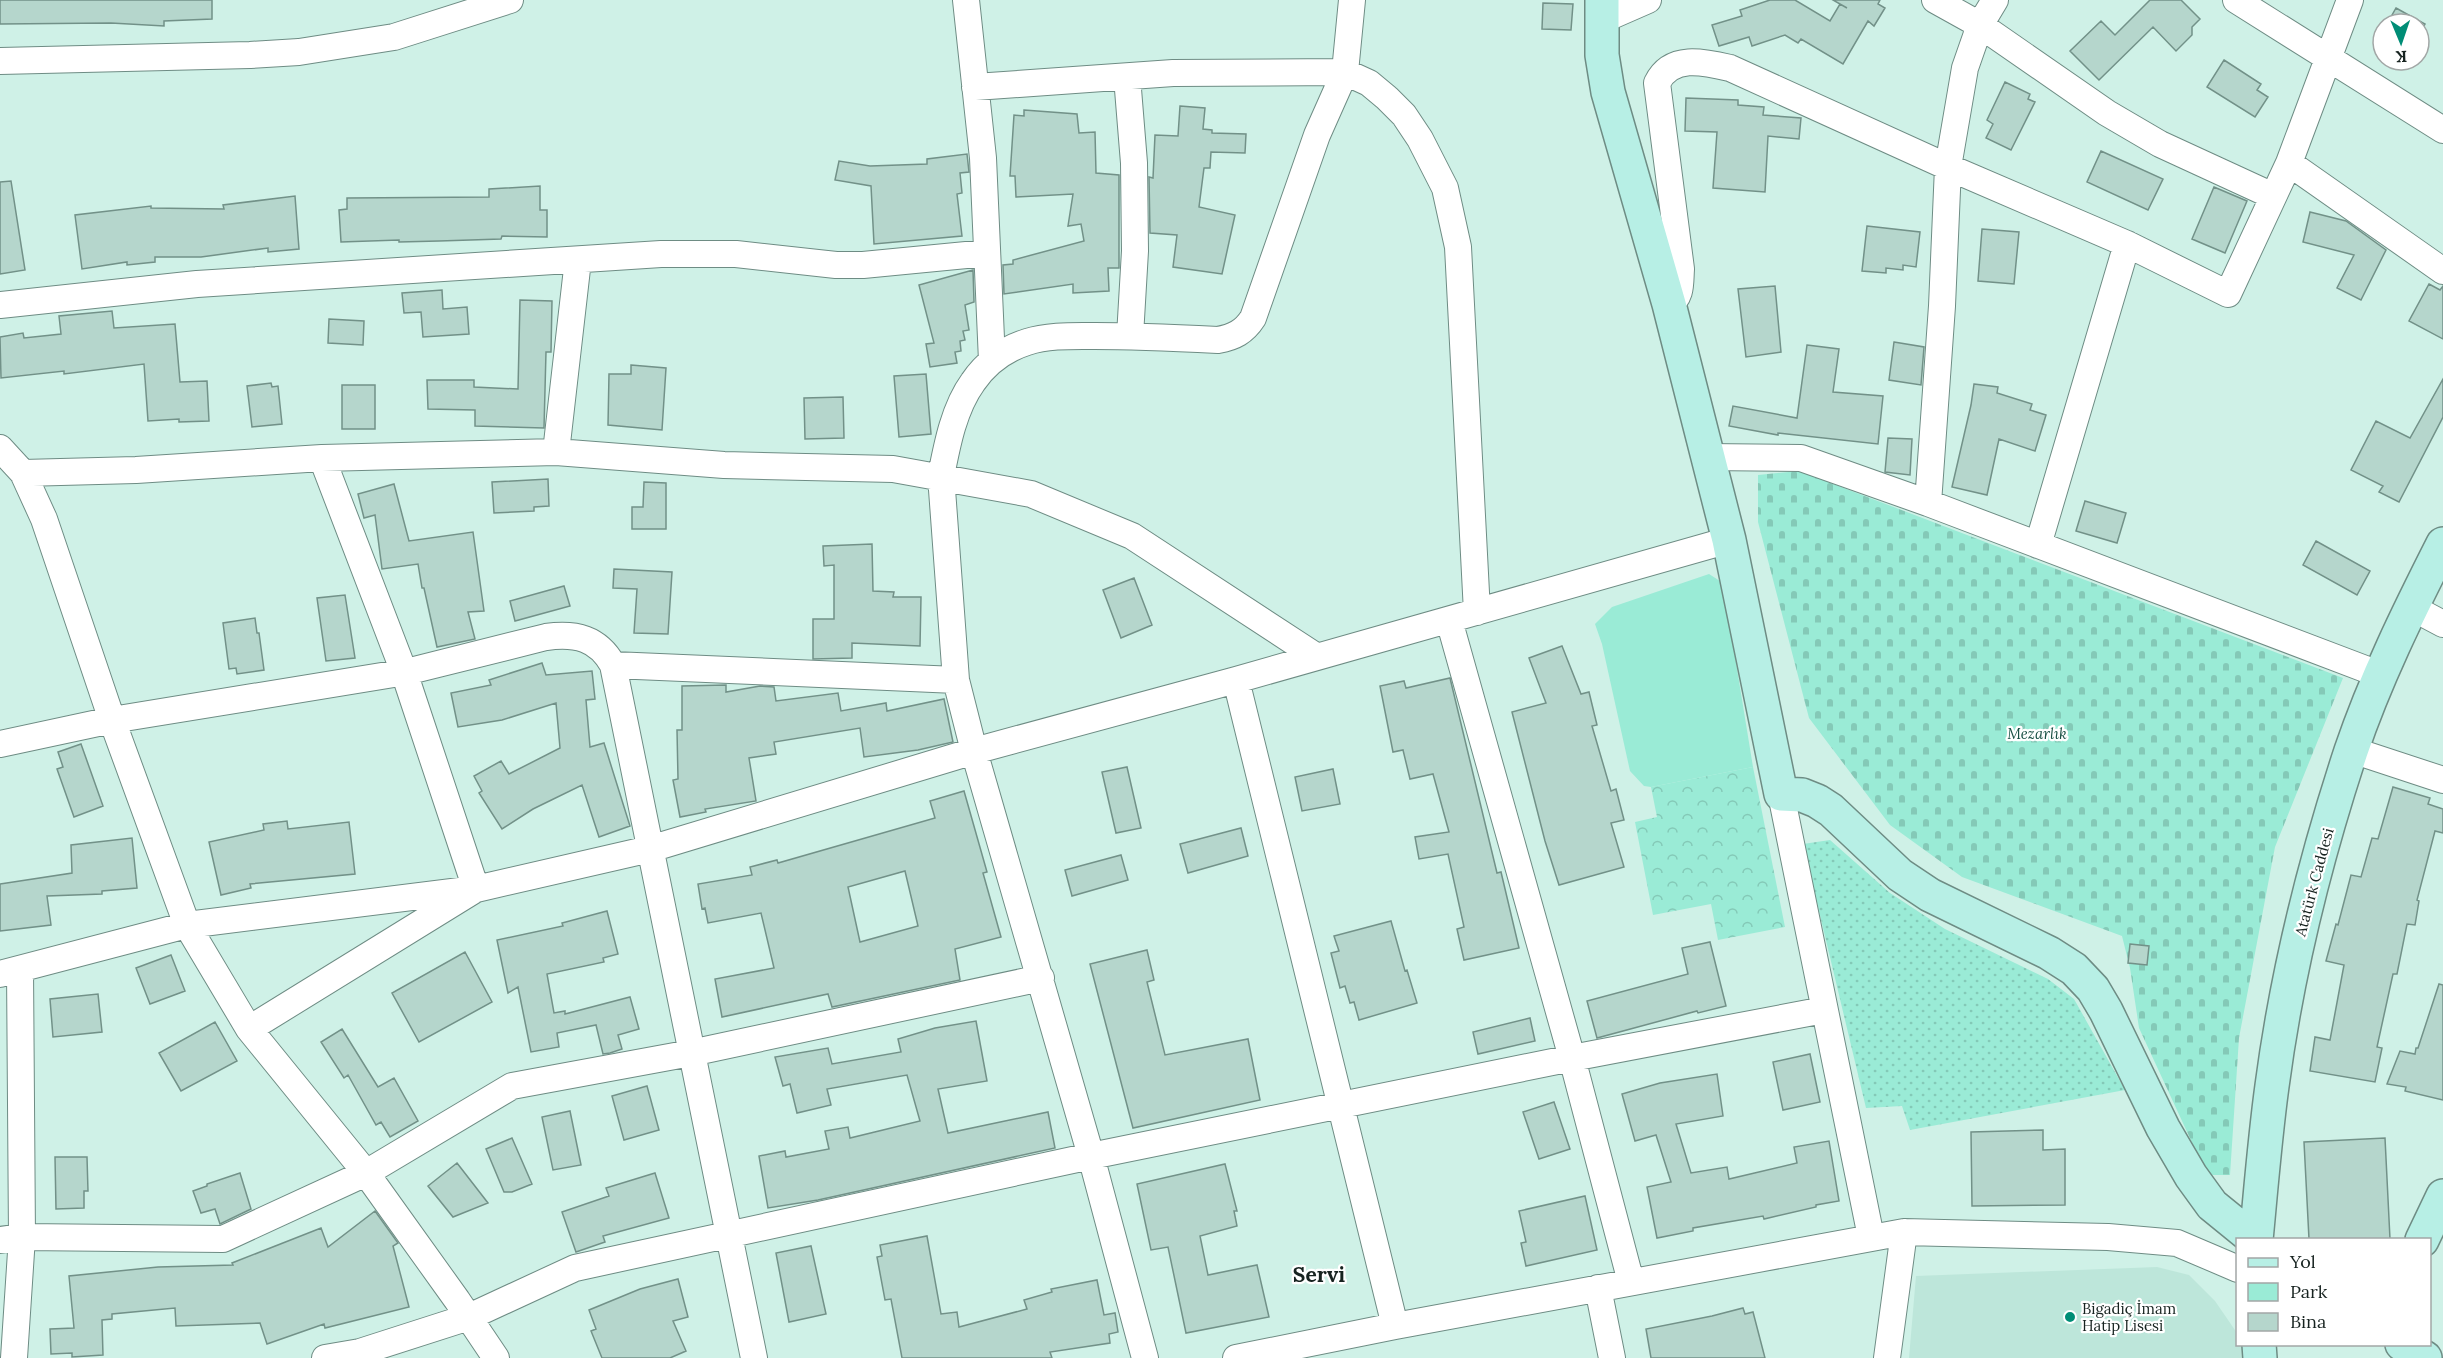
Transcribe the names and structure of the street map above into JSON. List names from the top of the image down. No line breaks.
{"streets":{"street":["Atatürk Caddesi"]},"districts":["Servi"],"parks":["Mezarlık"],"places":["Bigadiç İmam Hatip Lisesi"],"legend":["Yol","Park","Bina"],"north":"bottom"}
